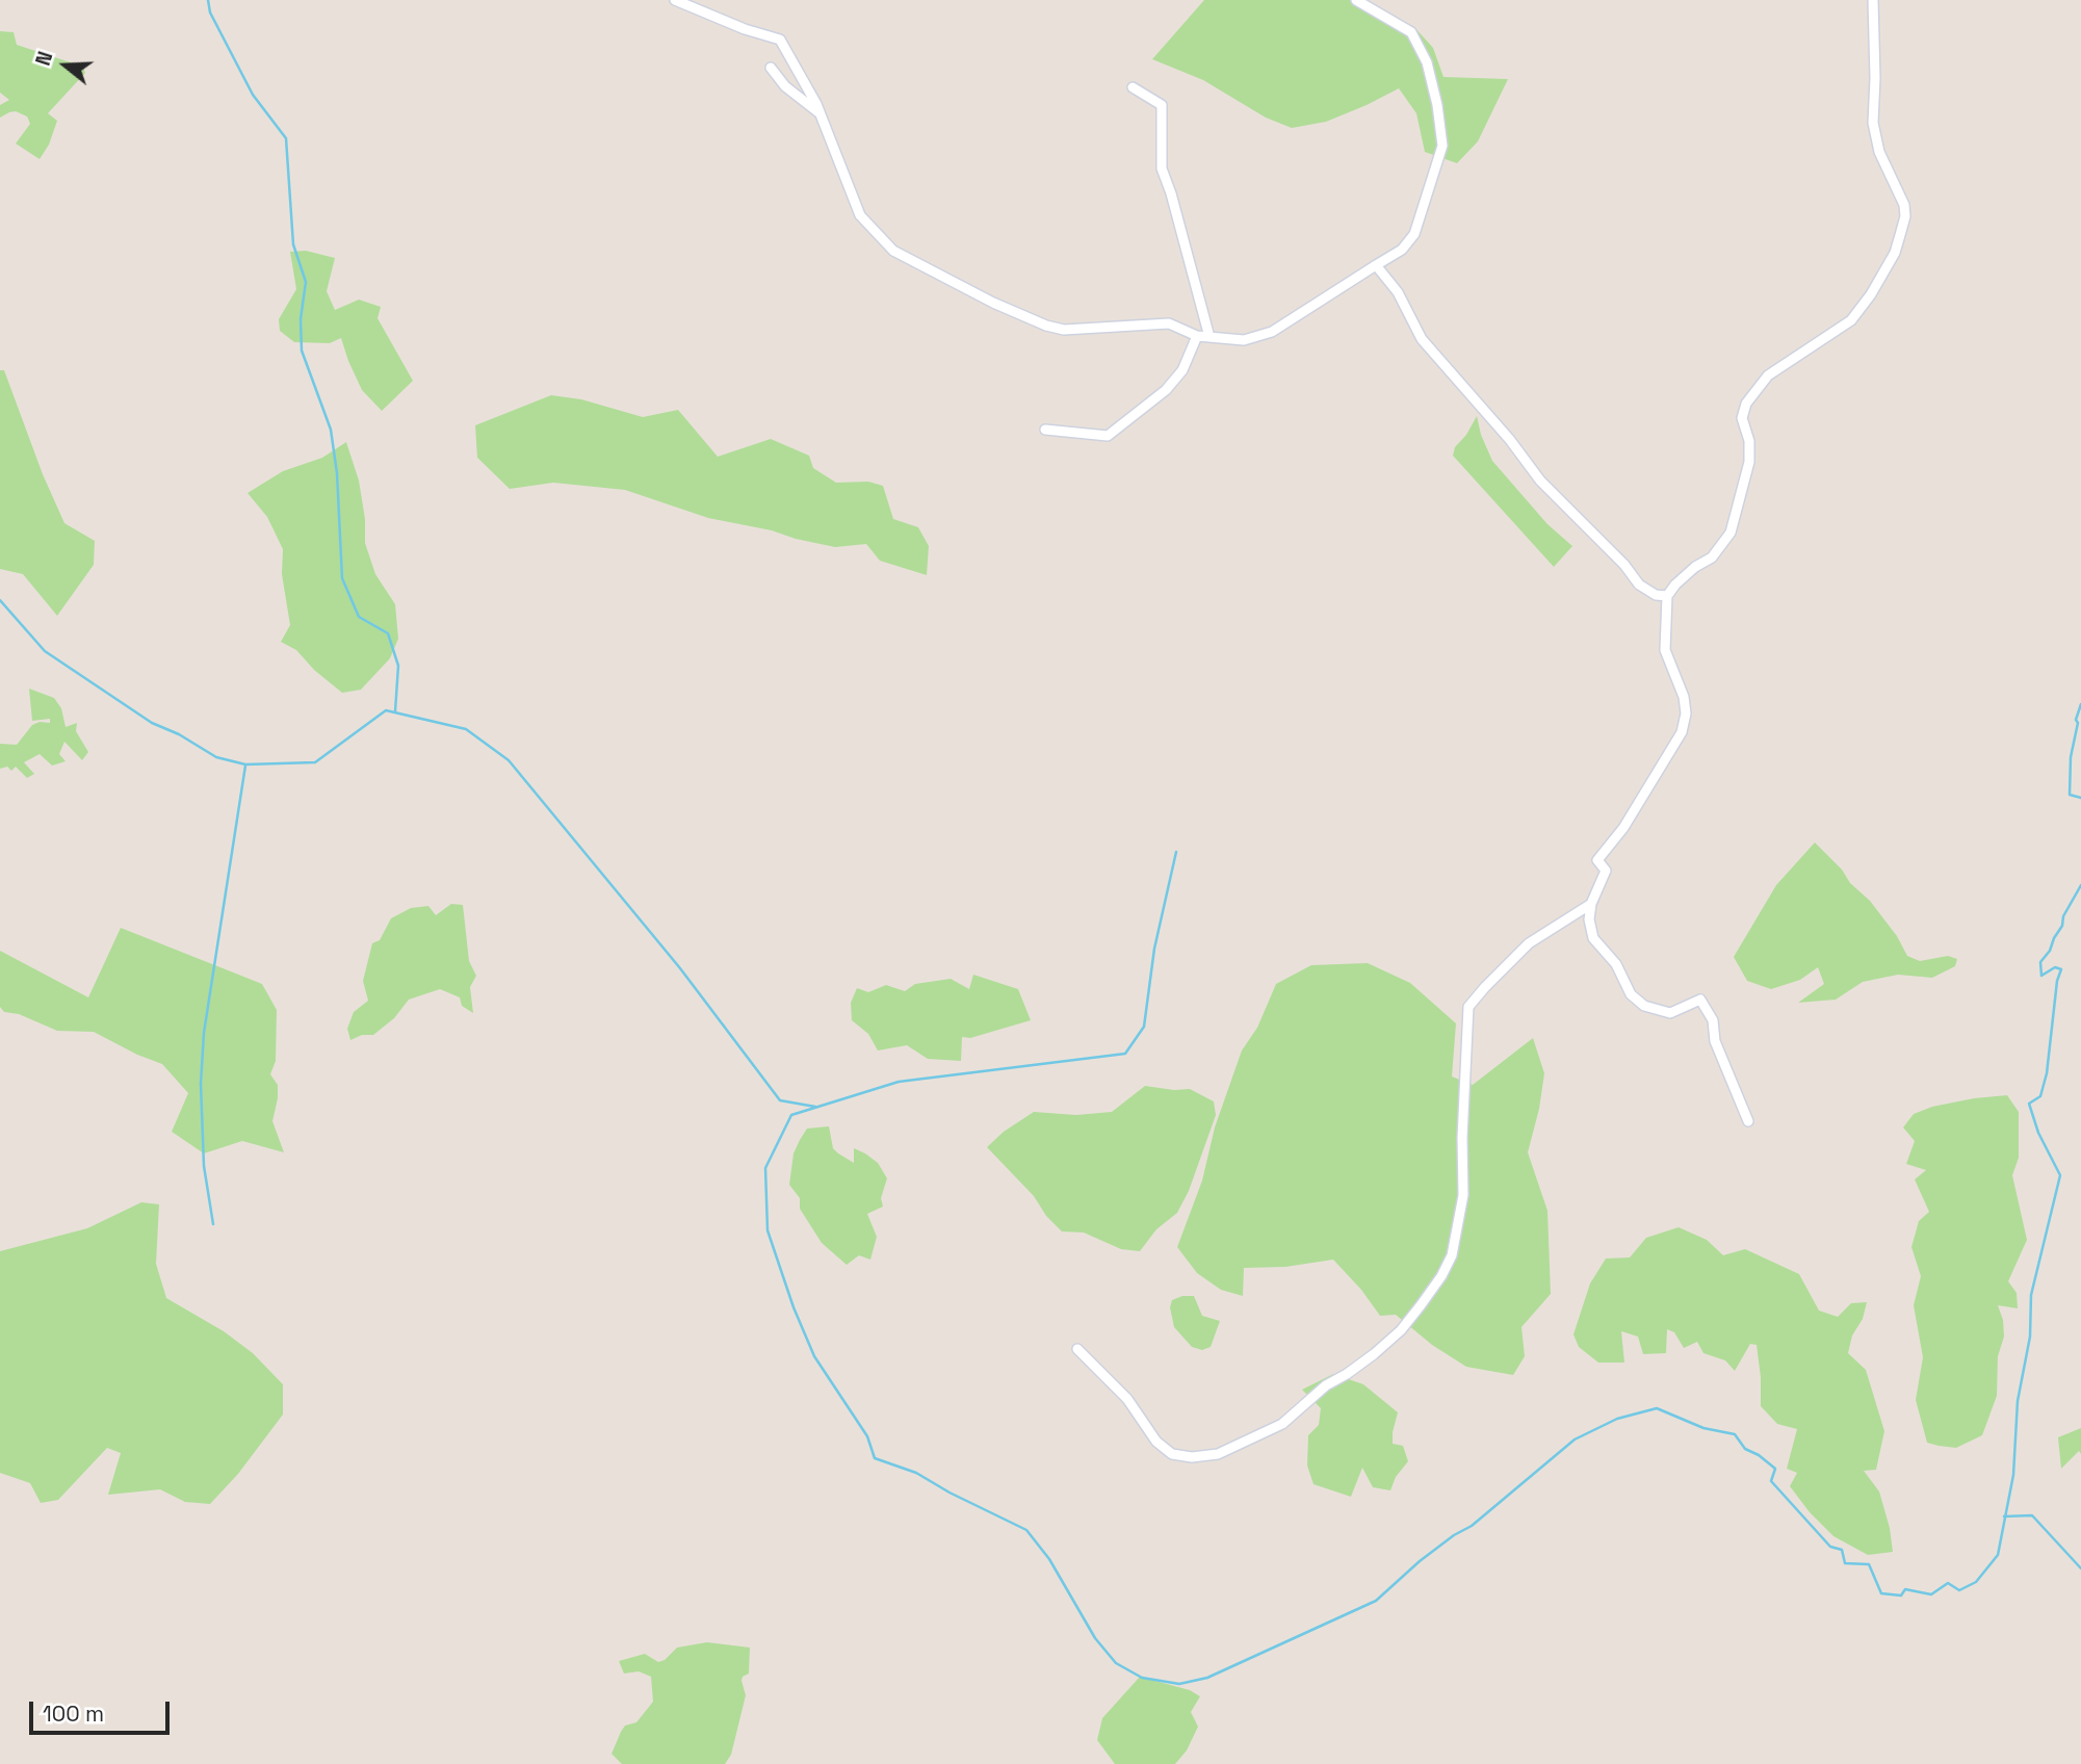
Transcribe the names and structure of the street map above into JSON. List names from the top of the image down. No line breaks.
{"scale_bar":"100 m","north":"left"}
